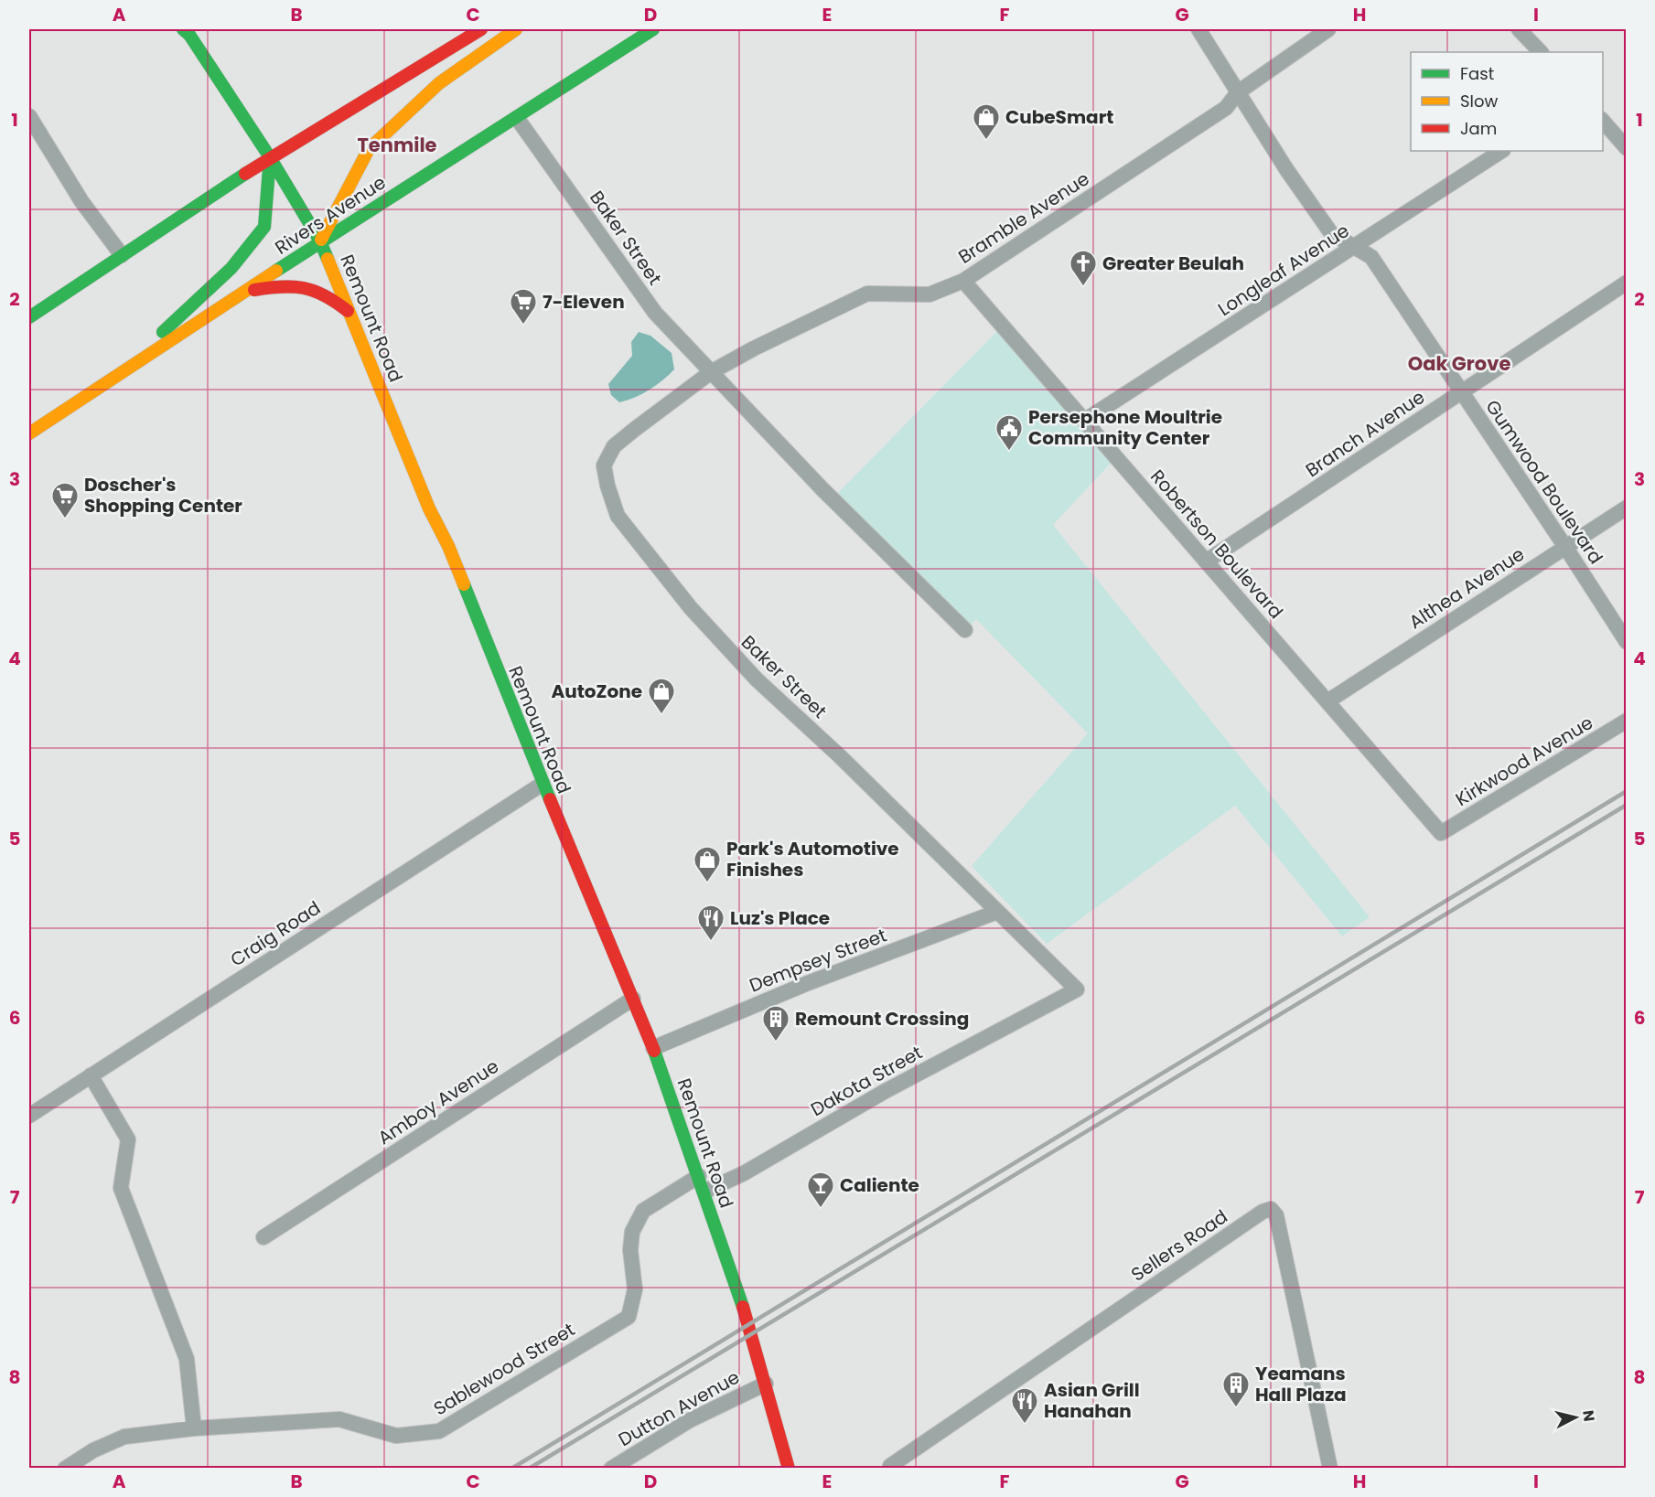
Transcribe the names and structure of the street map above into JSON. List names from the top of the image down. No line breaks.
{"streets":{"main road":["Rivers Avenue","Remount Road"],"street":["Bramble Avenue","Baker Street","Longleaf Avenue","Branch Avenue","Gumwood Boulevard","Robertson Boulevard","Althea Avenue","Kirkwood Avenue","Craig Road","Dempsey Street","Dakota Street","Amboy Avenue","Sellers Road","Sablewood Street","Dutton Avenue"]},"crossings":[["Rivers Avenue","Baker Street"],["Rivers Avenue","Remount Road"],["Bramble Avenue","Baker Street"],["Bramble Avenue","Gumwood Boulevard"],["Bramble Avenue","Robertson Boulevard"],["Baker Street","Dempsey Street"],["Baker Street","Dakota Street"],["Longleaf Avenue","Gumwood Boulevard"],["Longleaf Avenue","Robertson Boulevard"],["Remount Road","Craig Road"],["Remount Road","Dempsey Street"],["Remount Road","Dakota Street"],["Remount Road","Amboy Avenue"],["Remount Road","Sablewood Street"],["Remount Road","Dutton Avenue"],["Branch Avenue","Gumwood Boulevard"],["Branch Avenue","Robertson Boulevard"],["Gumwood Boulevard","Althea Avenue"],["Robertson Boulevard","Althea Avenue"],["Robertson Boulevard","Kirkwood Avenue"]],"districts":["Tenmile","Oak Grove"],"places":{"shop":["CubeSmart","AutoZone","Park's Automotive Finishes"],"church":["Greater Beulah"],"supermarket":["7-Eleven","Doscher's Shopping Center"],"public building":["Persephone Moultrie Community Center"],"restaurant":["Luz's Place","Asian Grill Hanahan"],"building":["Remount Crossing","Yeamans Hall Plaza"],"bar":["Caliente"]},"legend":["Fast","Slow","Jam"],"north":"right","grid":{"columns":["A","B","C","D","E","F","G","H","I"],"rows":["1","2","3","4","5","6","7","8"]}}
